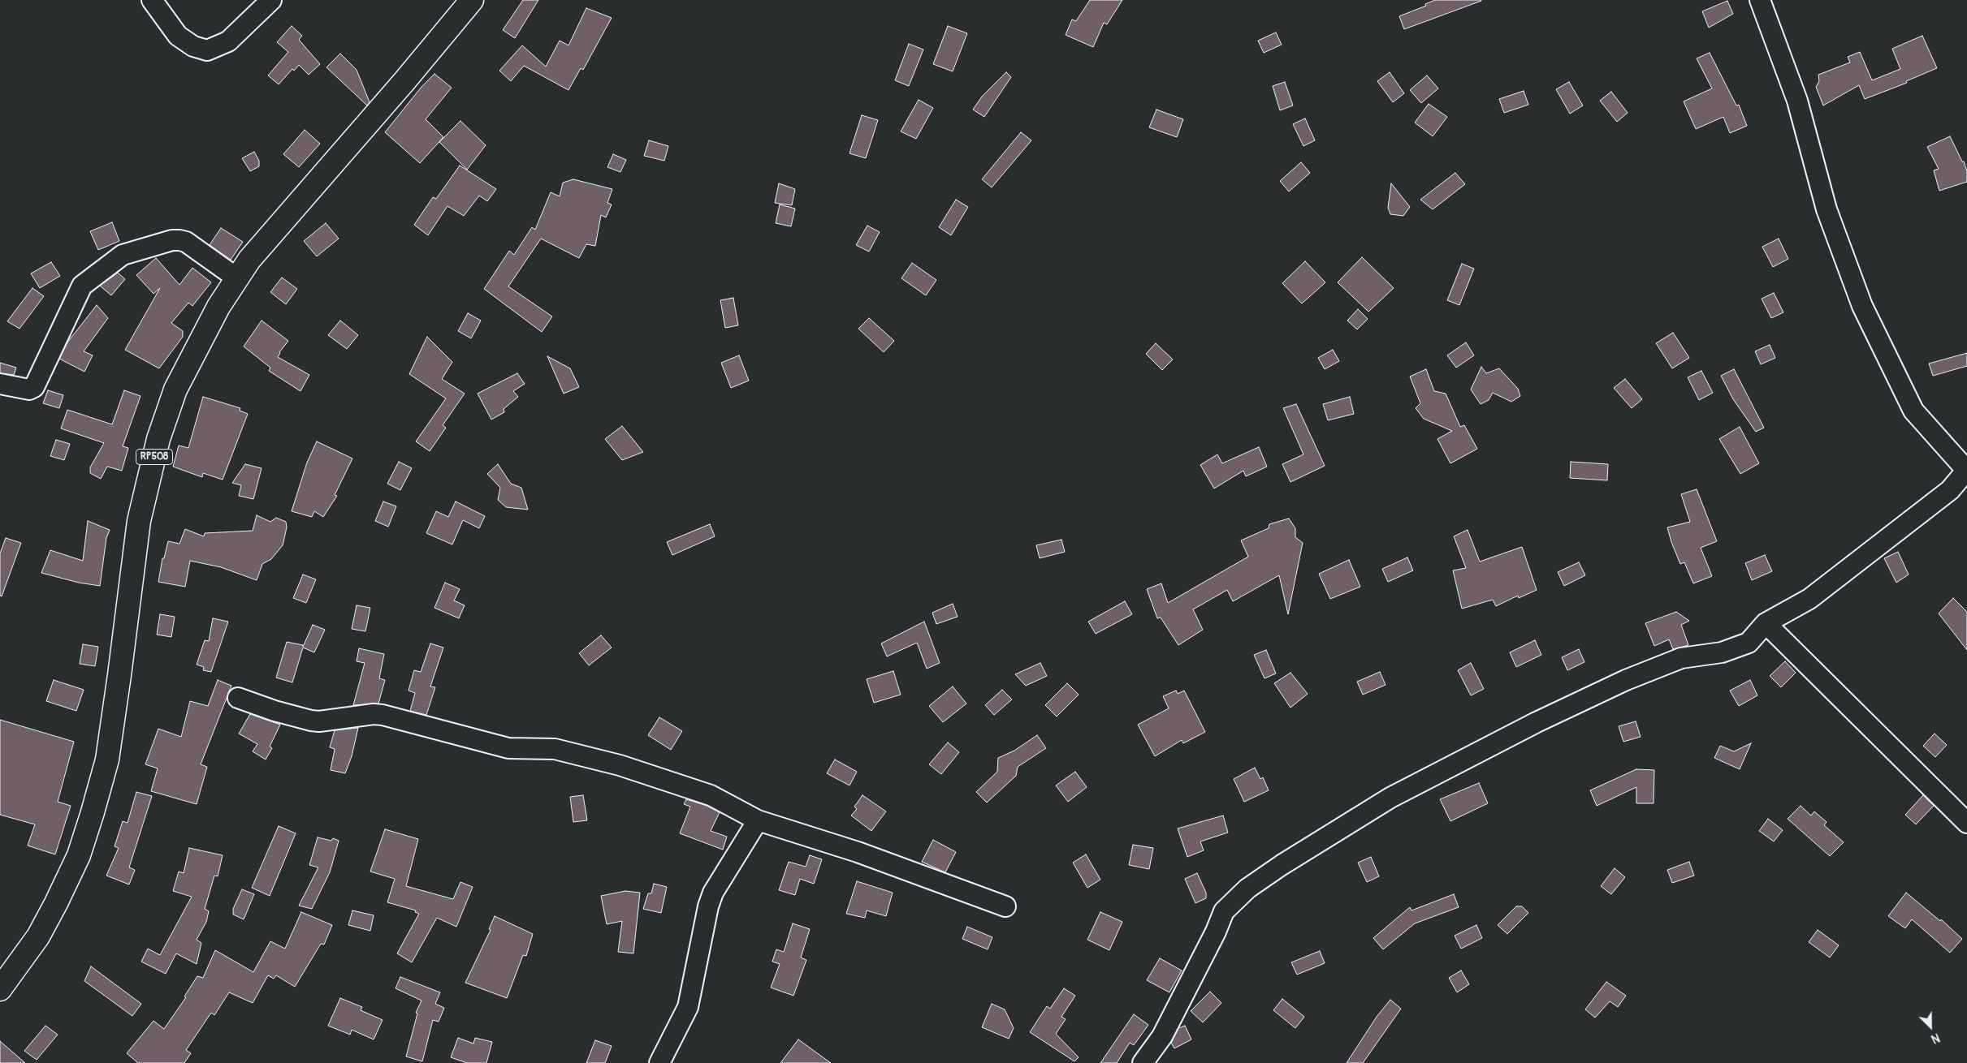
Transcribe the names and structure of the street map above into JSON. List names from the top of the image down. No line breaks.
{"streets":{"main road":["RP508"]},"north":"bottom right"}
